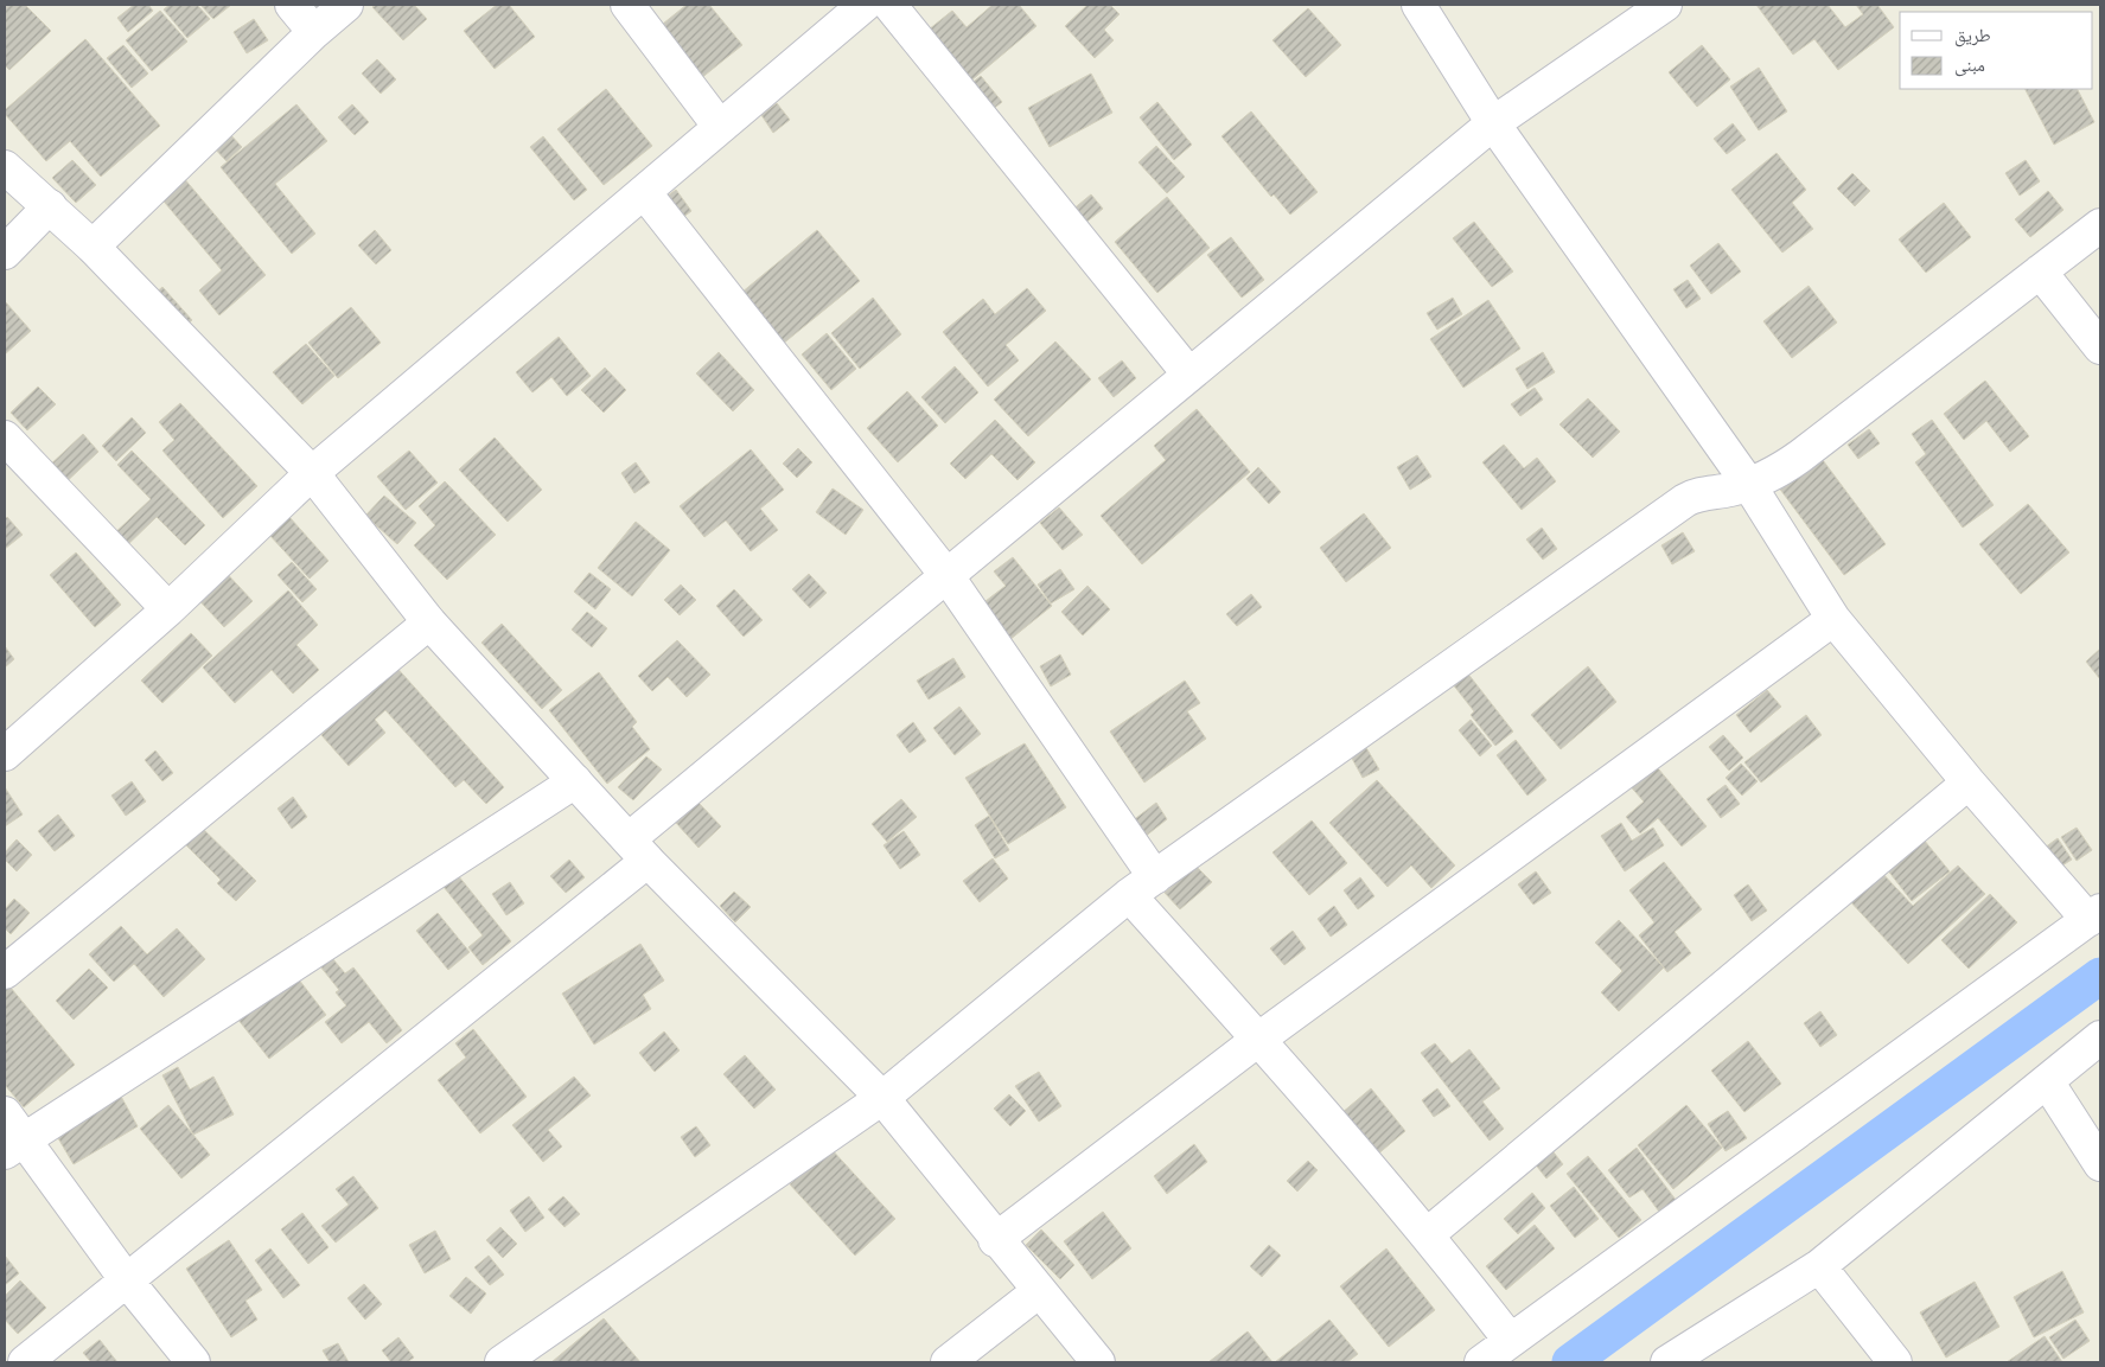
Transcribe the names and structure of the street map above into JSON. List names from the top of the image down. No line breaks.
{"legend":["طريق","مبنى"]}
